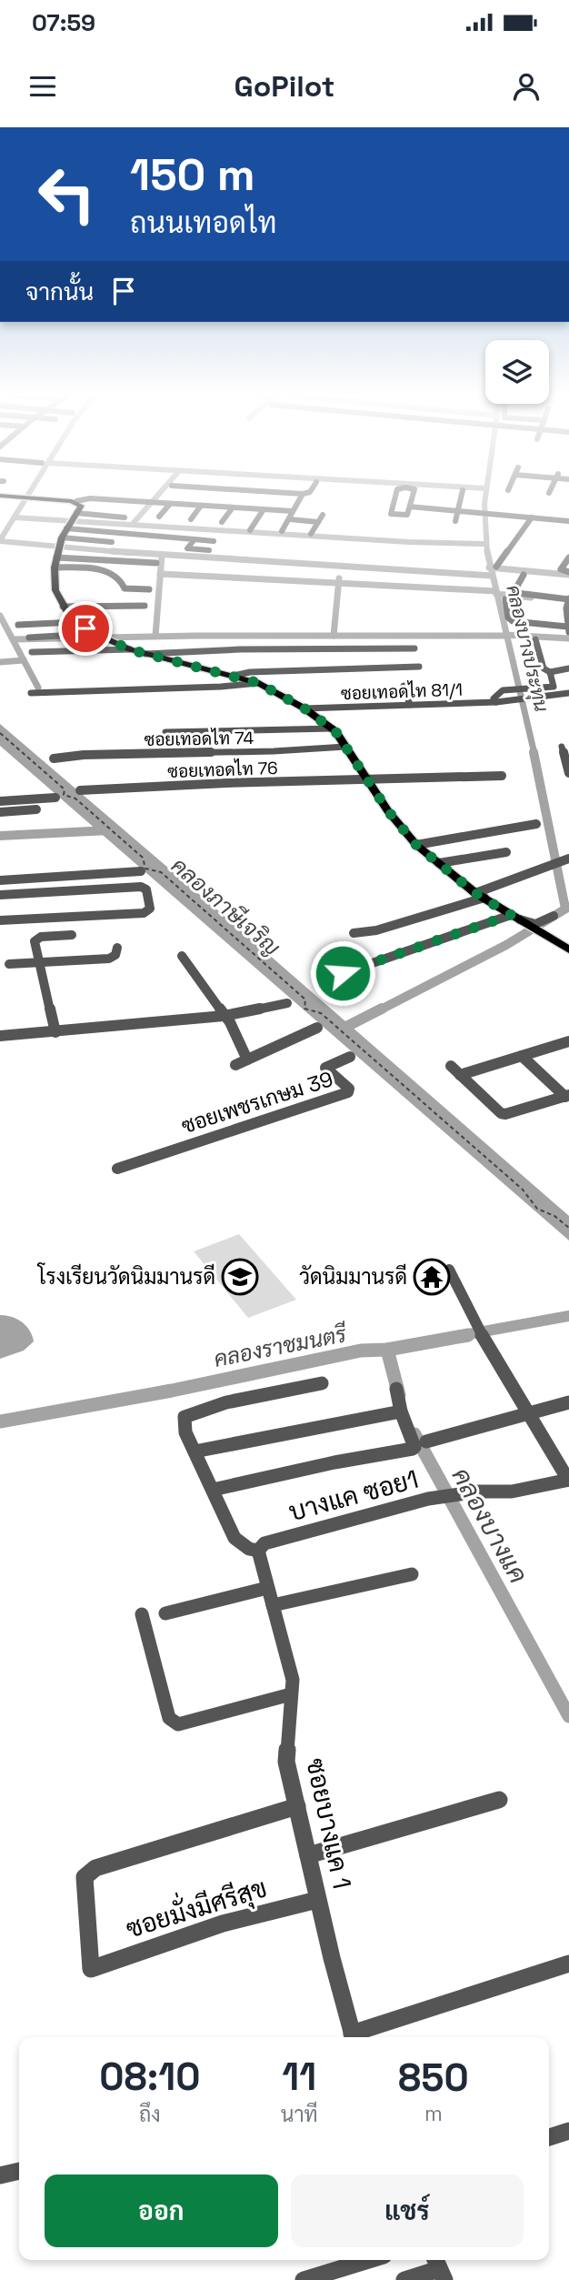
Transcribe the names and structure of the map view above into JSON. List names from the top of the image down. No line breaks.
{"streets":{"street":["ซอยเทอดไท 81/1","ซอยเทอดไท 74","ซอยเทอดไท 76","ซอยเพชรเกษม 39","บางแค ซอย1","ซอยบางแค 1","ซอยมั่งมีศรีสุข"]},"crossings":[["บางแค ซอย1","ซอยบางแค 1"],["ซอยบางแค 1","ซอยมั่งมีศรีสุข"]],"water":["คลองบางประทุน","คลองภาษีเจริญ","คลองราชมนตรี","คลองบางแค"],"places":{"school or university":["โรงเรียนวัดนิมมานรดี"],"temple":["วัดนิมมานรดี"]},"page":{"status":"07:59","header":"GoPilot","turn":["150 m","ถนนเทอดไท"],"then":"จากนั้น","eta":["08:10","ถึง","11","นาที","850","m"],"buttons":["ออก","แชร์"]}}
